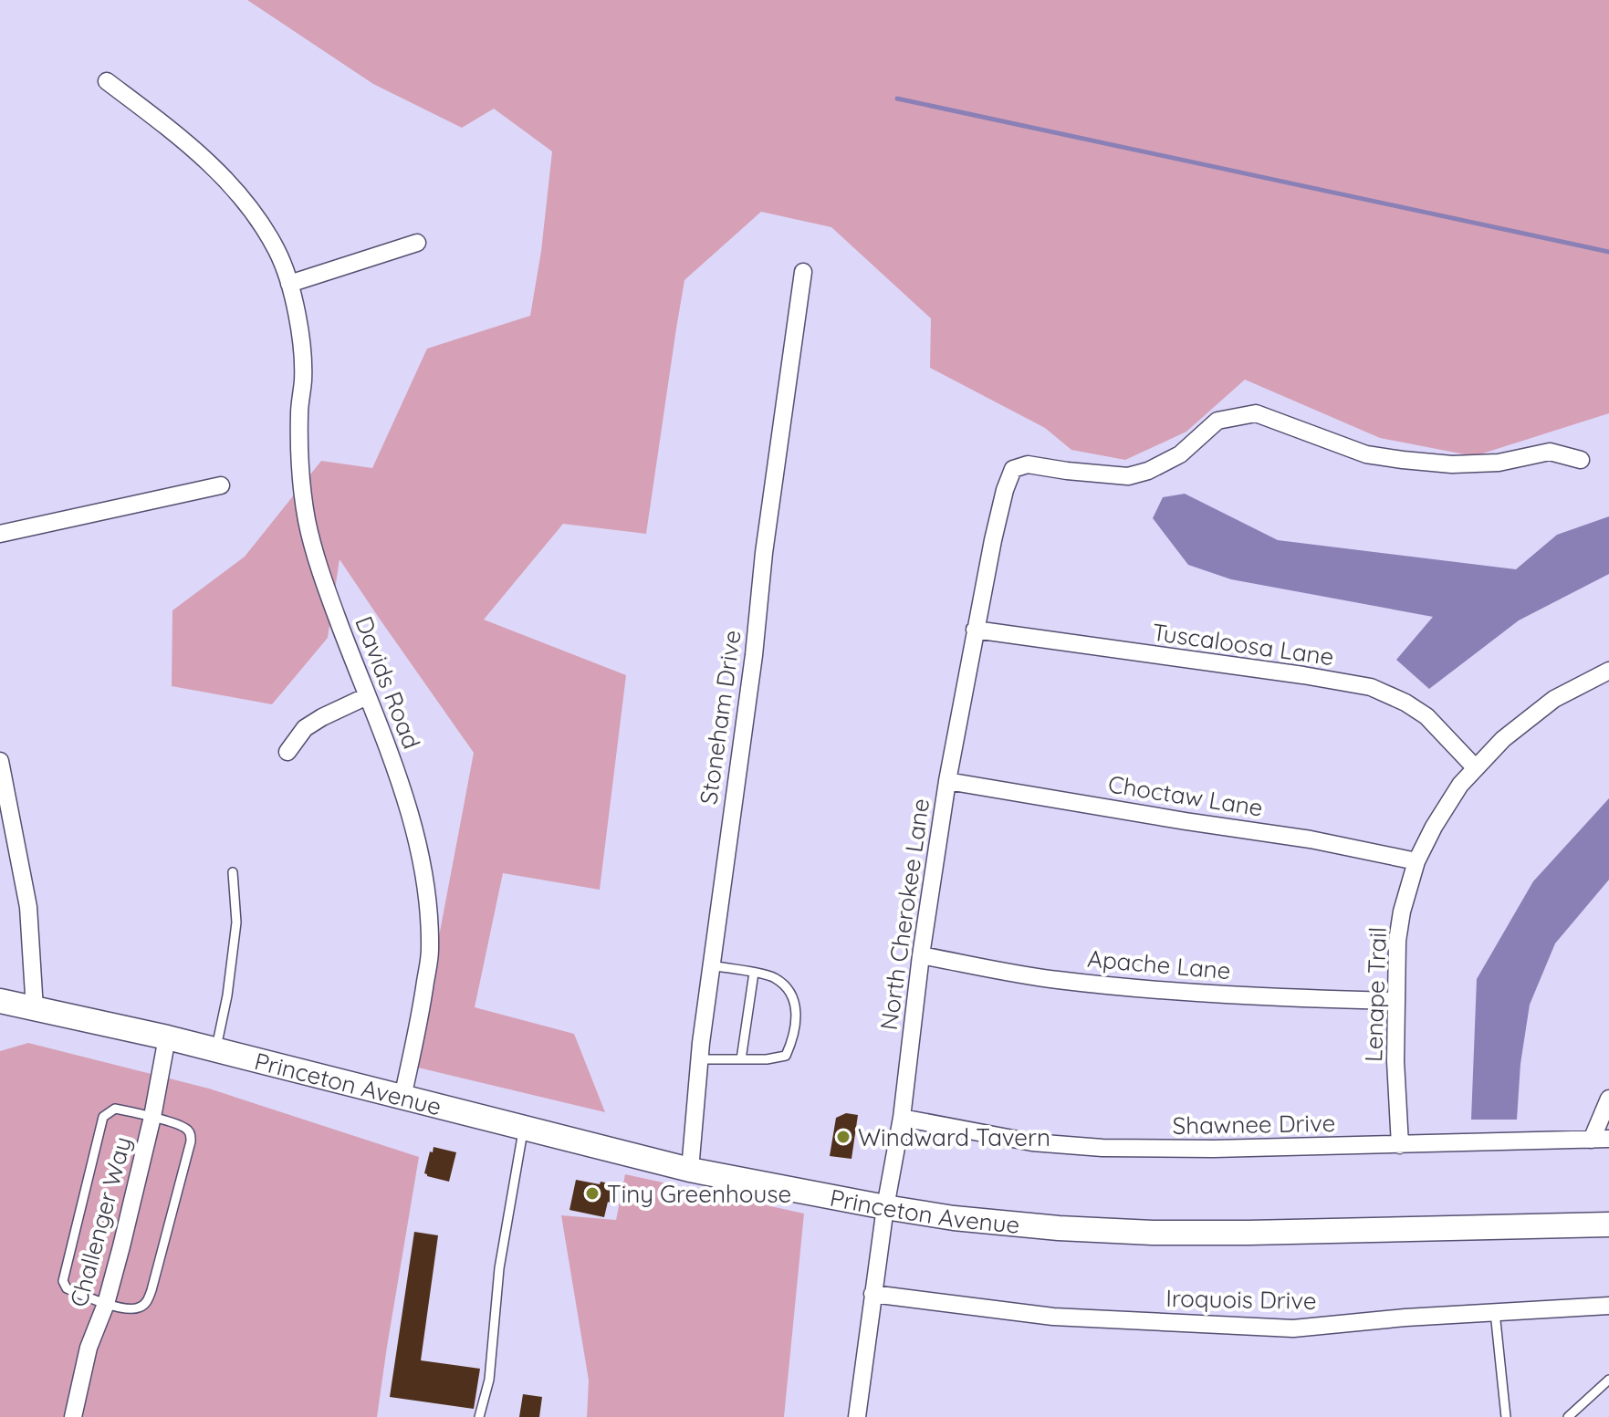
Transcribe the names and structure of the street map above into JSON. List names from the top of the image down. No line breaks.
{"streets":{"main road":["Princeton Avenue"],"street":["Tuscaloosa Lane","Davids Road","Stoneham Drive","Choctaw Lane","North Cherokee Lane","Apache Lane","Lenape Trail","Shawnee Drive","Challenger Way","Iroquois Drive"]},"crossings":[["Tuscaloosa Lane","North Cherokee Lane"],["Tuscaloosa Lane","Lenape Trail"],["Davids Road","Princeton Avenue"],["Stoneham Drive","Princeton Avenue"],["Choctaw Lane","North Cherokee Lane"],["Choctaw Lane","Lenape Trail"],["North Cherokee Lane","Apache Lane"],["North Cherokee Lane","Princeton Avenue"],["North Cherokee Lane","Shawnee Drive"],["North Cherokee Lane","Iroquois Drive"],["Apache Lane","Lenape Trail"],["Lenape Trail","Shawnee Drive"],["Princeton Avenue","Challenger Way"]],"places":["Windward Tavern","Tiny Greenhouse"]}
